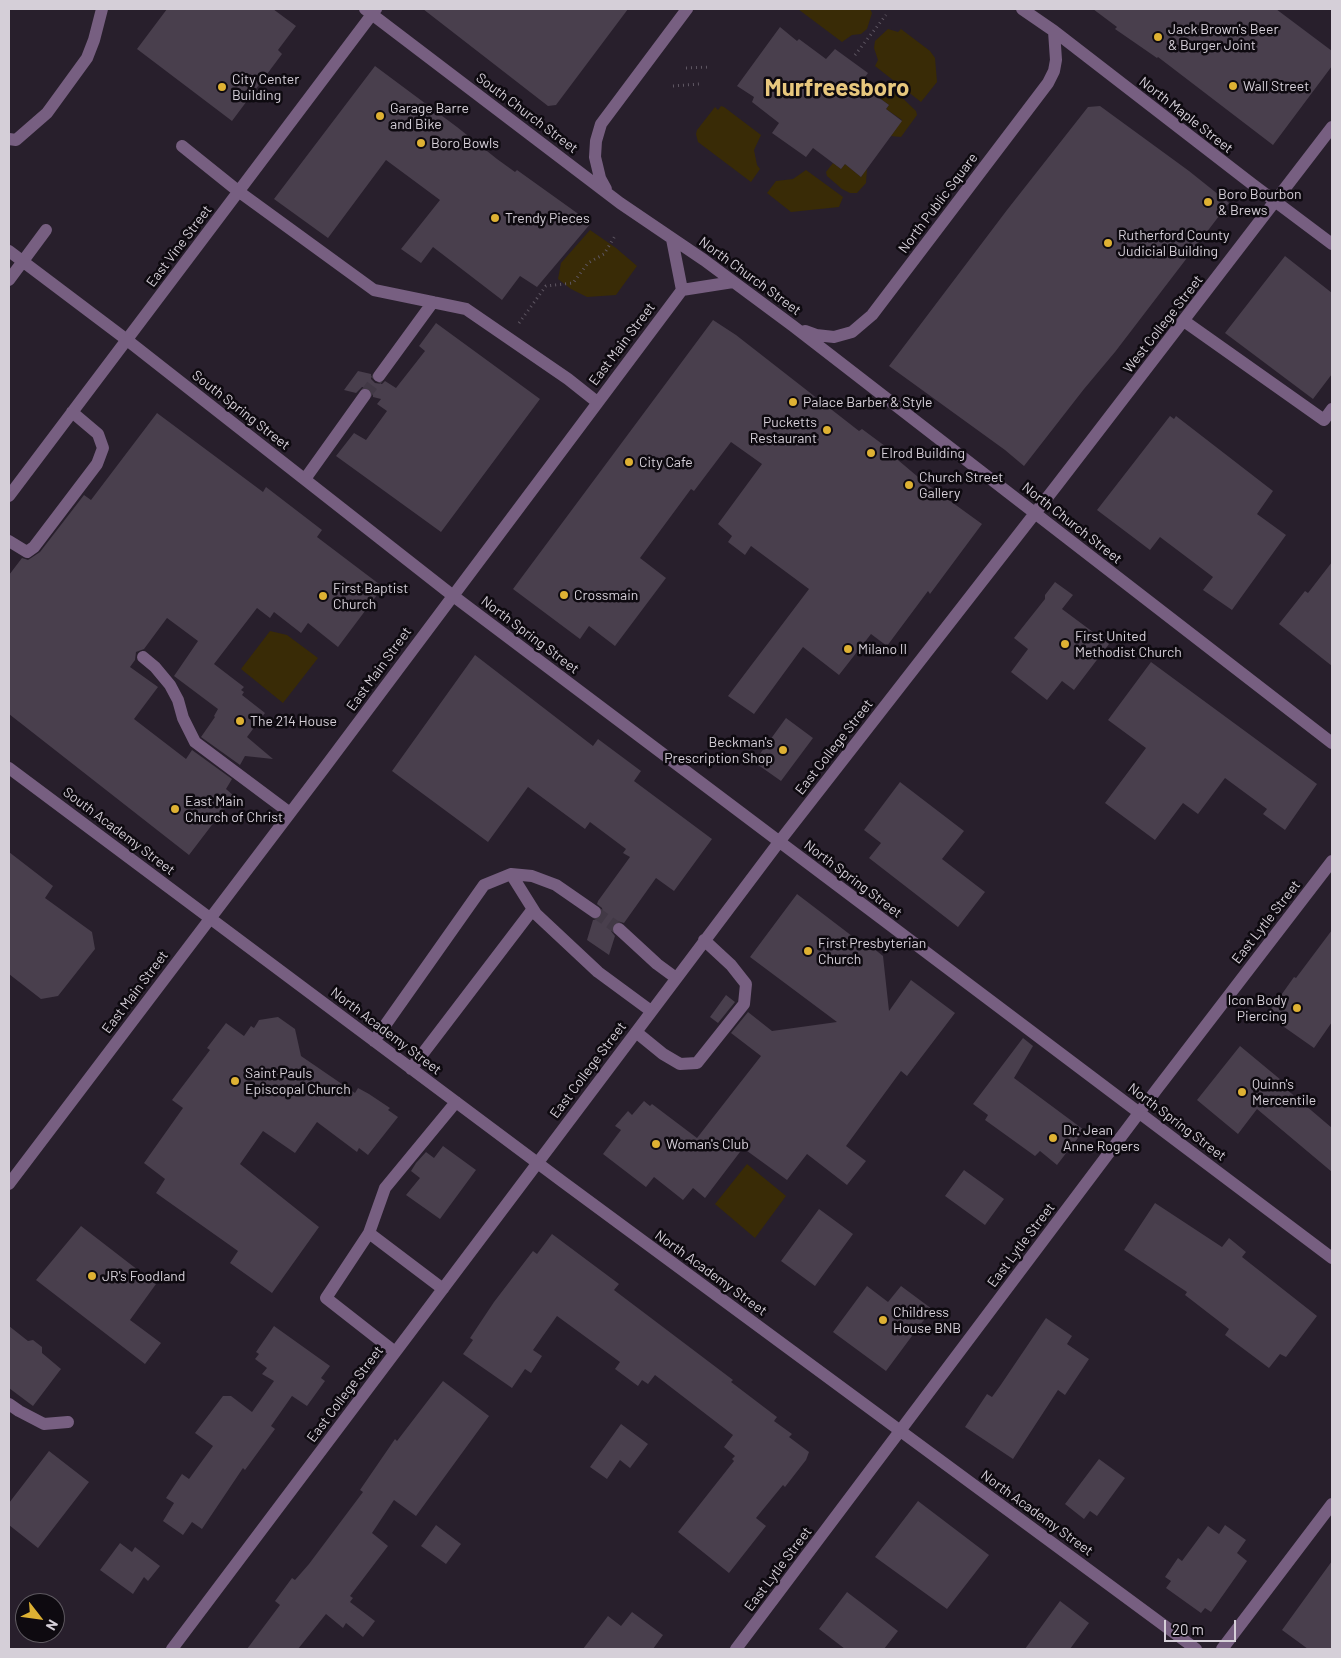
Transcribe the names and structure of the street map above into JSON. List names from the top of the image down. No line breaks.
{"streets":{"street":["South Church Street","North Maple Street","North Public Square","East Vine Street","North Church Street","West College Street","East Main Street","South Spring Street","North Spring Street","East College Street","South Academy Street","East Lytle Street","North Academy Street"]},"crossings":[["South Church Street","East Vine Street"],["South Church Street","North Church Street"],["North Maple Street","North Public Square"],["North Maple Street","West College Street"],["North Public Square","North Church Street"],["East Vine Street","South Spring Street"],["North Church Street","West College Street"],["North Church Street","East College Street"],["West College Street","East College Street"],["East Main Street","South Spring Street"],["East Main Street","North Spring Street"],["East Main Street","South Academy Street"],["East Main Street","North Academy Street"],["South Spring Street","North Spring Street"],["North Spring Street","East College Street"],["North Spring Street","East Lytle Street"],["East College Street","North Academy Street"],["South Academy Street","North Academy Street"],["East Lytle Street","North Academy Street"]],"districts":["Murfreesboro"],"places":["Jack Brown's Beer & Burger Joint","Wall Street","City Center Building","Garage Barre and Bike","Boro Bowls","Boro Bourbon & Brews","Trendy Pieces","Rutherford County Judicial Building","Palace Barber & Style","Pucketts Restaurant","Elrod Building","City Cafe","Church Street Gallery","Crossmain","First Baptist Church","First United Methodist Church","Milano II","The 214 House","Beckman's Prescription Shop","East Main Church of Christ","First Presbyterian Church","Icon Body Piercing","Saint Pauls Episcopal Church","Quinn's Mercentile","Dr. Jean Anne Rogers","Woman's Club","JR's Foodland","Childress House BNB"],"scale_bar":"20 m","north":"bottom right"}
